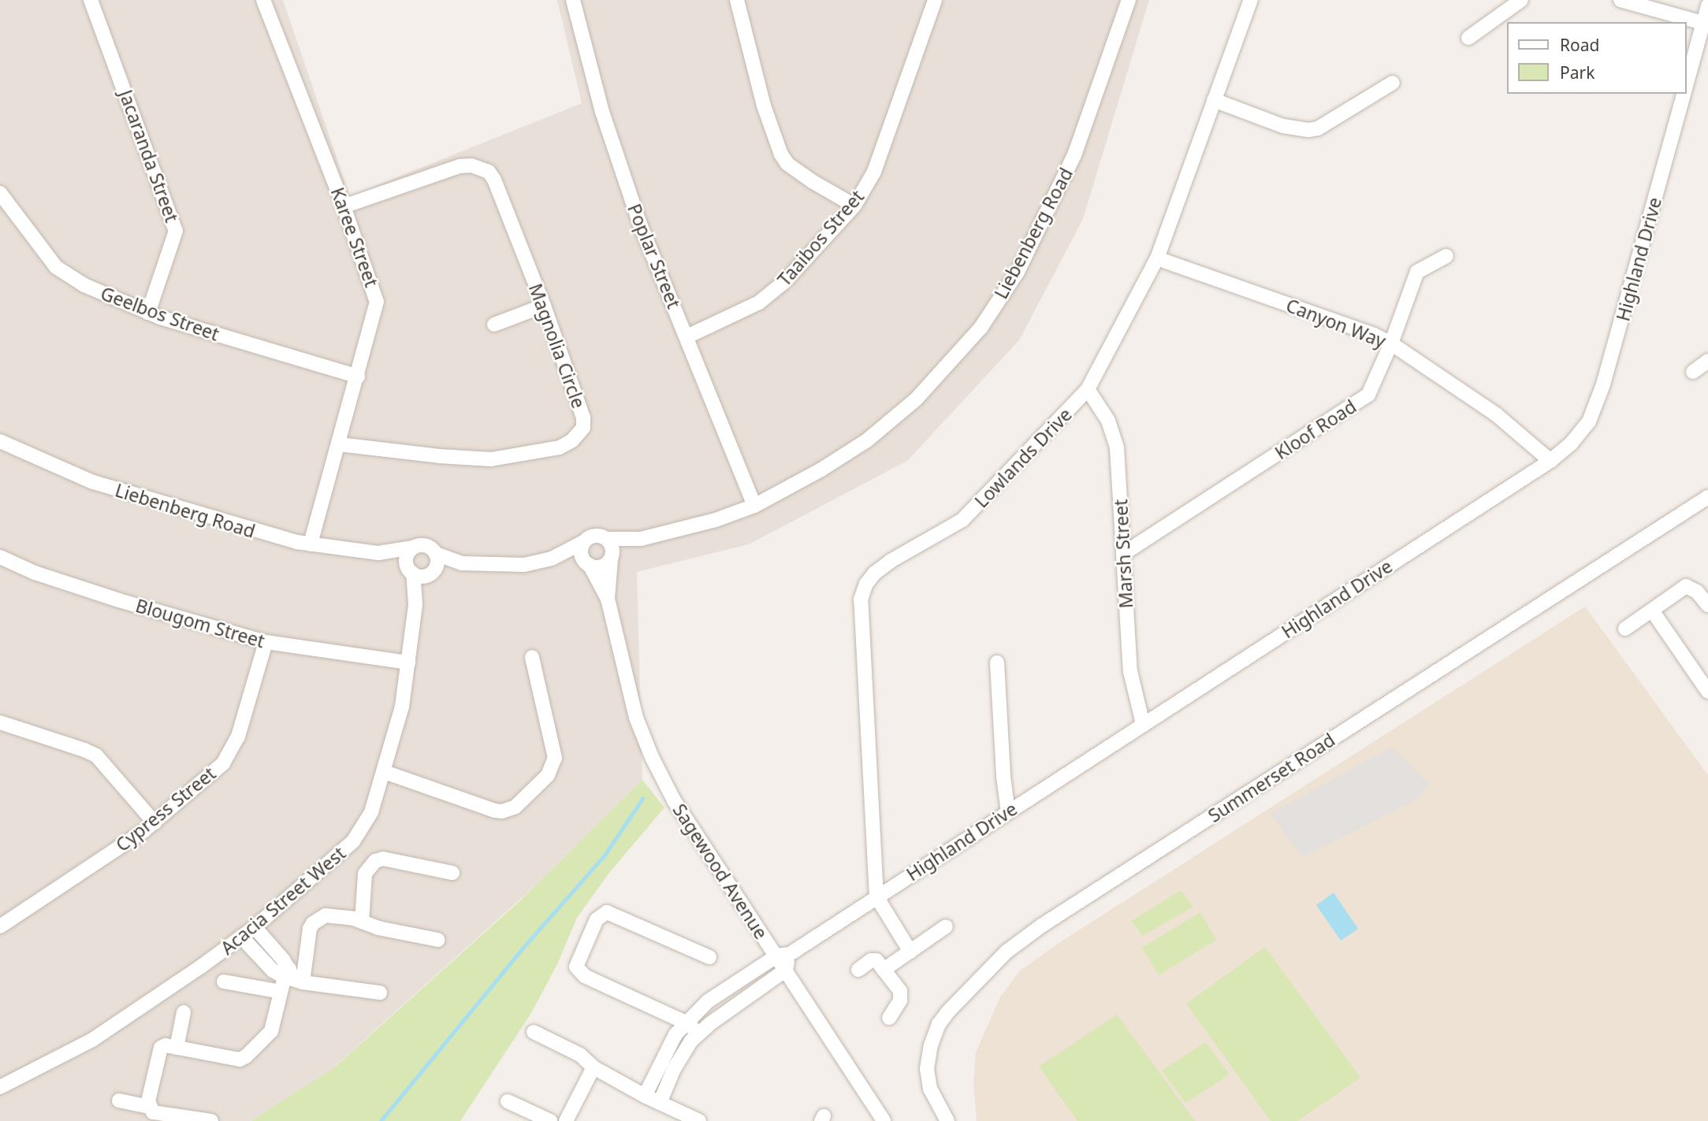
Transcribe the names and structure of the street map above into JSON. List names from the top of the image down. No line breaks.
{"streets":{"street":["Jacaranda Street","Liebenberg Road","Karee Street","Taaibos Street","Poplar Street","Highland Drive","Geelbos Street","Canyon Way","Magnolia Circle","Kloof Road","Lowlands Drive","Marsh Street","Blougom Street","Summerset Road","Cypress Street","Sagewood Avenue","Acacia Street West"]},"crossings":[["Jacaranda Street","Geelbos Street"],["Liebenberg Road","Karee Street"],["Liebenberg Road","Poplar Street"],["Liebenberg Road","Sagewood Avenue"],["Liebenberg Road","Acacia Street West"],["Karee Street","Geelbos Street"],["Karee Street","Magnolia Circle"],["Taaibos Street","Poplar Street"],["Highland Drive","Canyon Way"],["Highland Drive","Lowlands Drive"],["Highland Drive","Marsh Street"],["Highland Drive","Sagewood Avenue"],["Canyon Way","Kloof Road"],["Canyon Way","Lowlands Drive"],["Kloof Road","Marsh Street"],["Lowlands Drive","Marsh Street"],["Blougom Street","Cypress Street"],["Blougom Street","Acacia Street West"]],"legend":["Road","Park"]}
